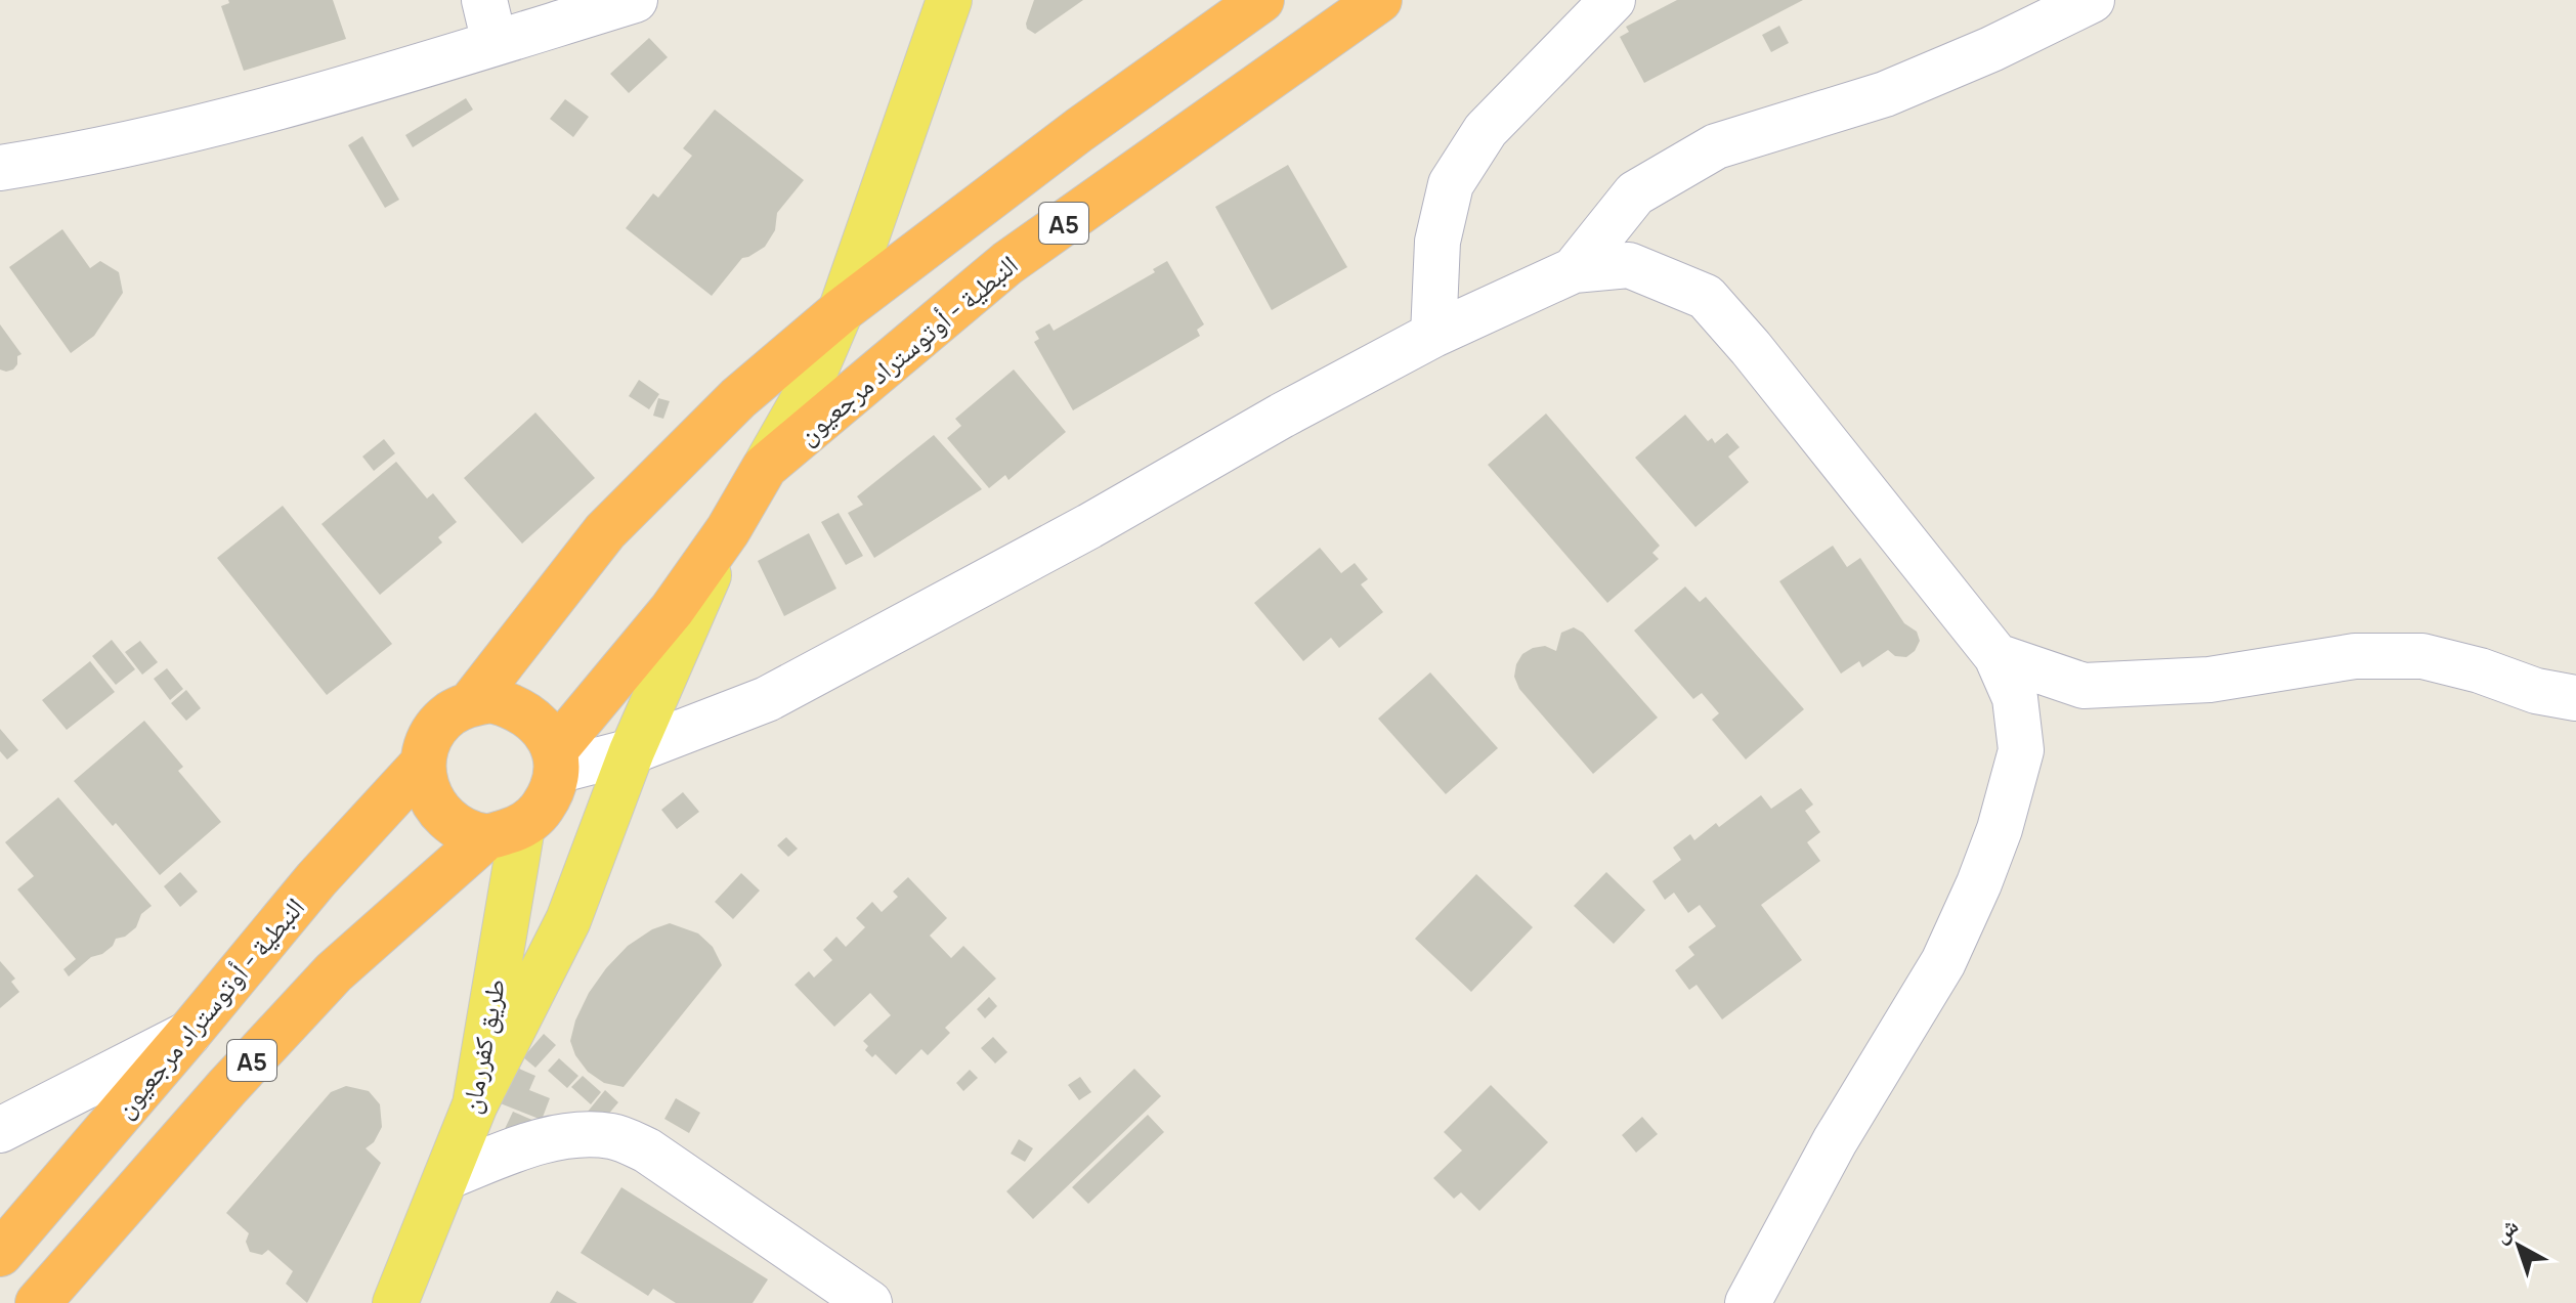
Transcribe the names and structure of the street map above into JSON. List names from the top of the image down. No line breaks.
{"streets":{"highway":["A5","النبطية - أوتوستراد مرجعيون"],"main road":["طريق كفررمان"]},"crossings":[["A5","النبطية - أوتوستراد مرجعيون"],["A5","طريق كفررمان"],["النبطية - أوتوستراد مرجعيون","طريق كفررمان"]],"north":"top left"}
